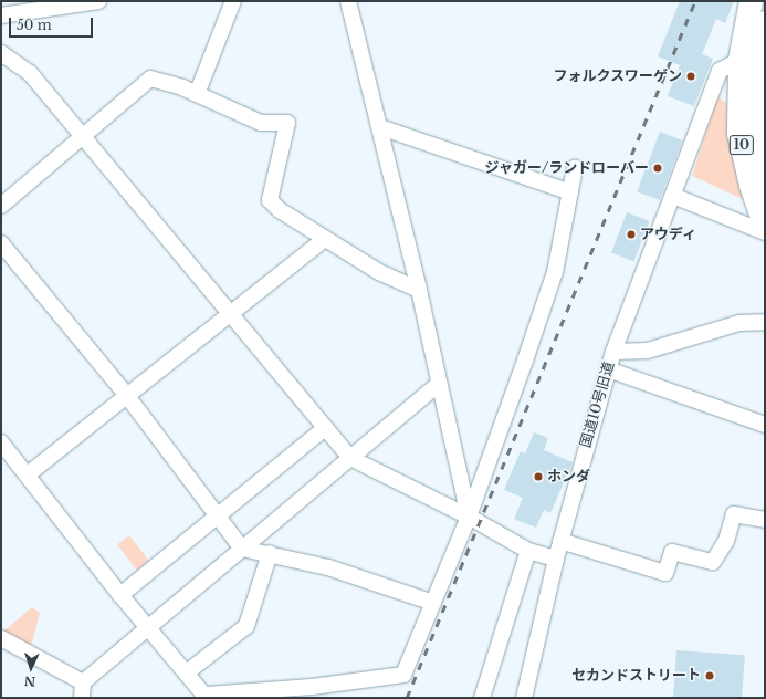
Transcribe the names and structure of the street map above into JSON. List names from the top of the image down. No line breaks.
{"streets":{"highway":["10"],"street":["国道10号旧道"]},"crossings":[["10","国道10号旧道"]],"places":["フォルクスワーゲン","ジャガー/ランドローバー","アウディ","ホンダ","セカンドストリート"],"scale_bar":"50 m","north":"bottom"}
